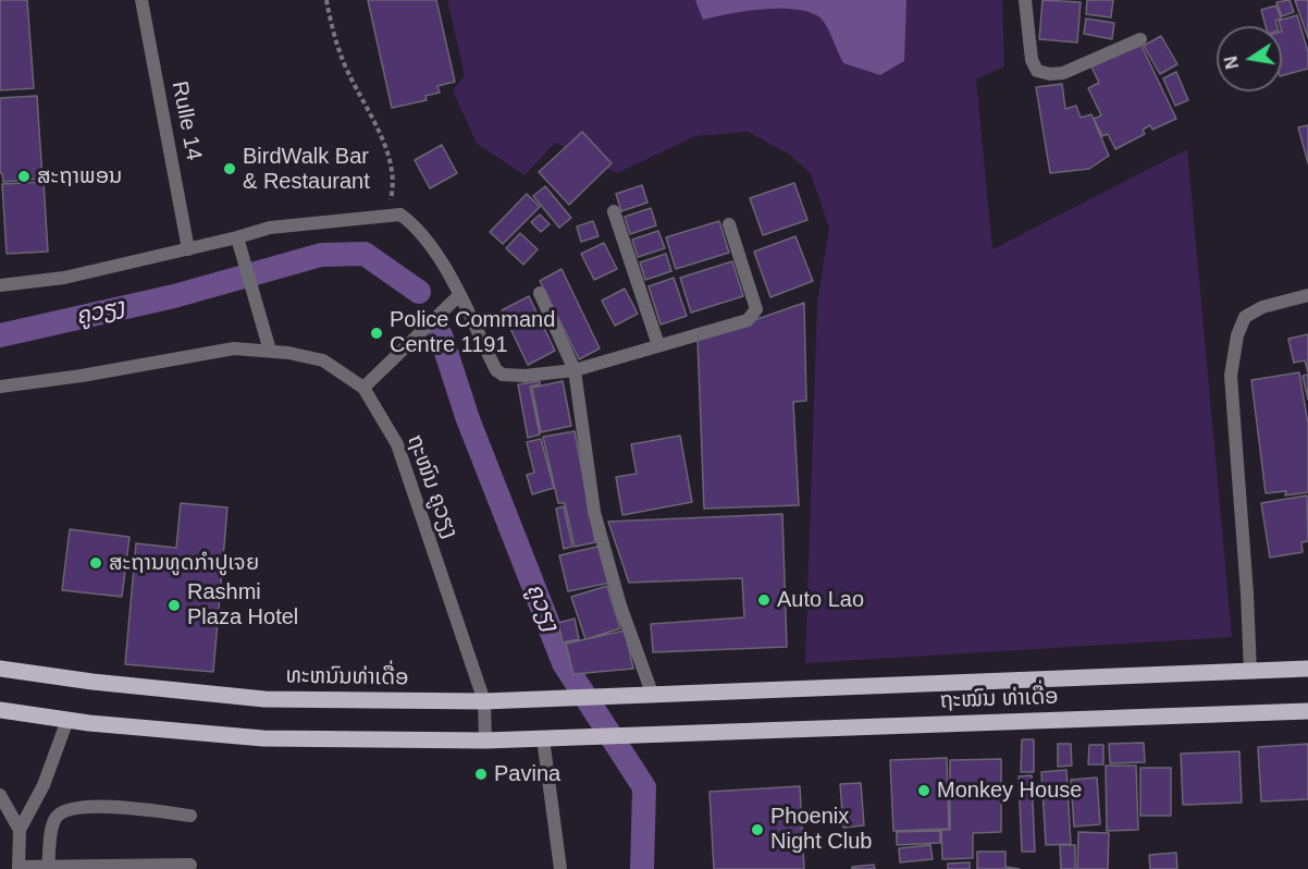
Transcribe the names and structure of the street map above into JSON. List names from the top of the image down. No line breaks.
{"streets":{"main road":["ທະຫນົນທ່າເດື່ອ","ຖະໝົນ ທ່າເດື່ອ"],"street":["Rulle 14","ຖະໜົນ ຄູວຽງ"]},"crossings":[["ຖະໜົນ ຄູວຽງ","ທະຫນົນທ່າເດື່ອ"],["ທະຫນົນທ່າເດື່ອ","ຖະໝົນ ທ່າເດື່ອ"]],"water":["ຄູວຽງ"],"places":["BirdWalk Bar & Restaurant","ສະຖາພອນ","Police Command Centre 1191","ສະຖານທູດກຳປູເຈຍ","Auto Lao","Rashmi Plaza Hotel","Pavina","Monkey House","Phoenix Night Club"],"north":"left"}
